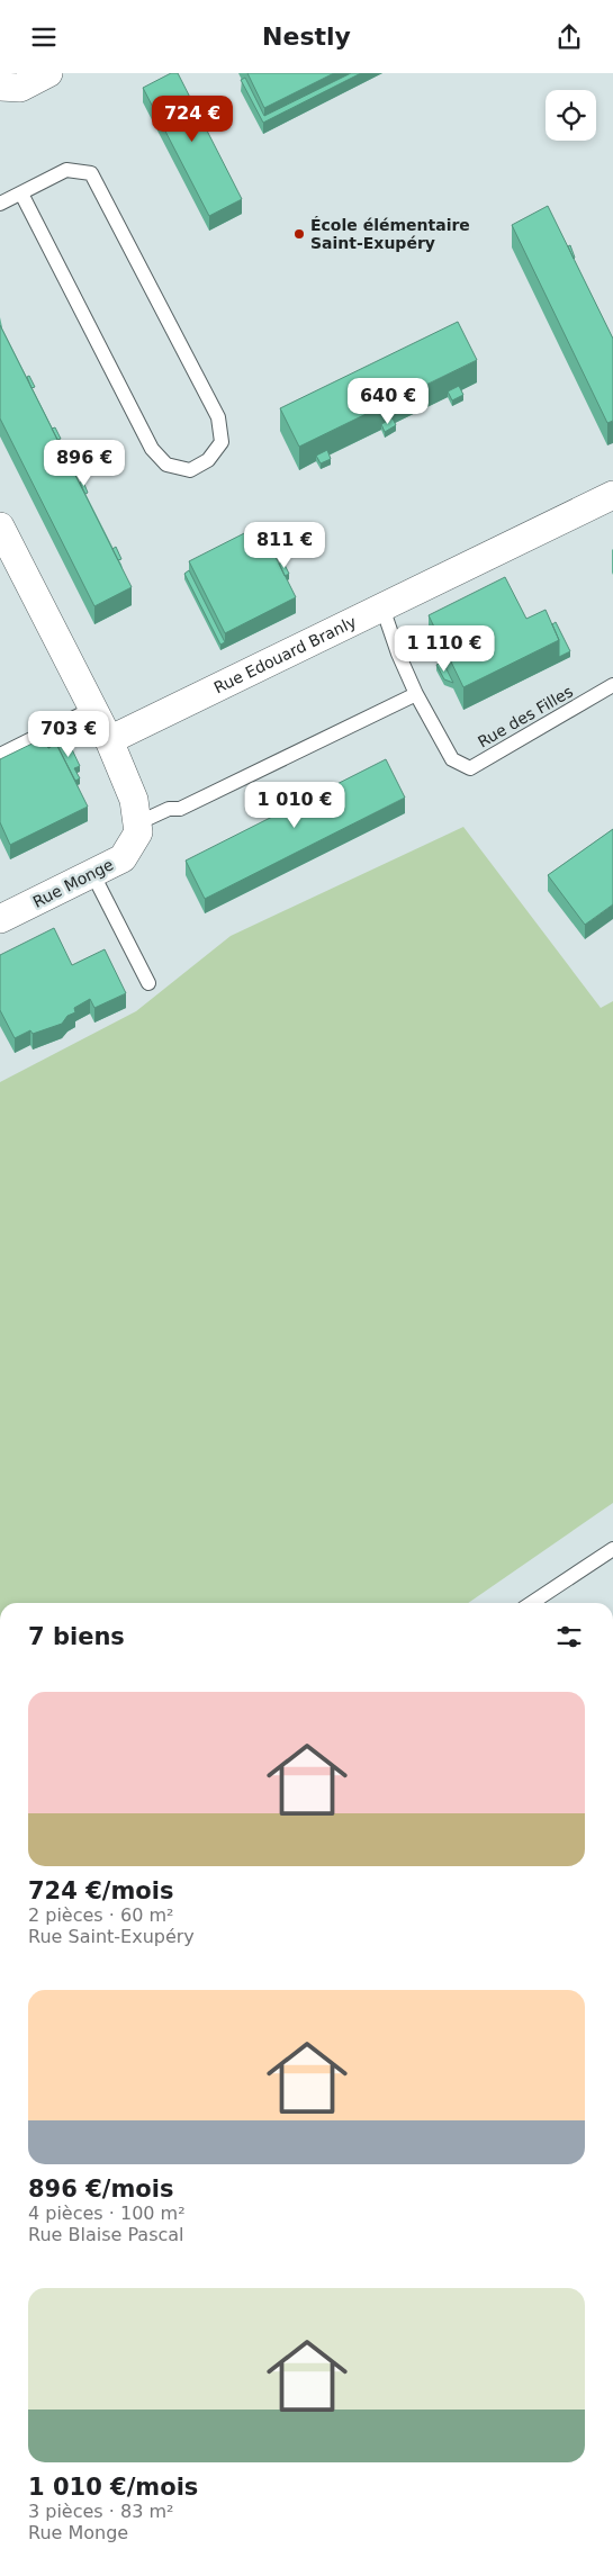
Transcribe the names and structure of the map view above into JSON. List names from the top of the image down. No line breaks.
{"streets":{"street":["Rue Edouard Branly","Rue Monge"],"lane":["Rue des Filles"]},"crossings":[["Rue Edouard Branly","Rue des Filles"],["Rue Edouard Branly","Rue Monge"]],"places":["École élémentaire Saint-Exupéry"],"page":{"header":"Nestly","price":["724 €","640 €","896 €","811 €","1 110 €","703 €","1 010 €"],"heading":"7 biens","list":[{"name":"724 €/mois","note":"2 pièces · 60 m² · Rue Saint-Exupéry"},{"name":"896 €/mois","note":"4 pièces · 100 m² · Rue Blaise Pascal"},{"name":"1 010 €/mois","note":"3 pièces · 83 m² · Rue Monge"}]}}
